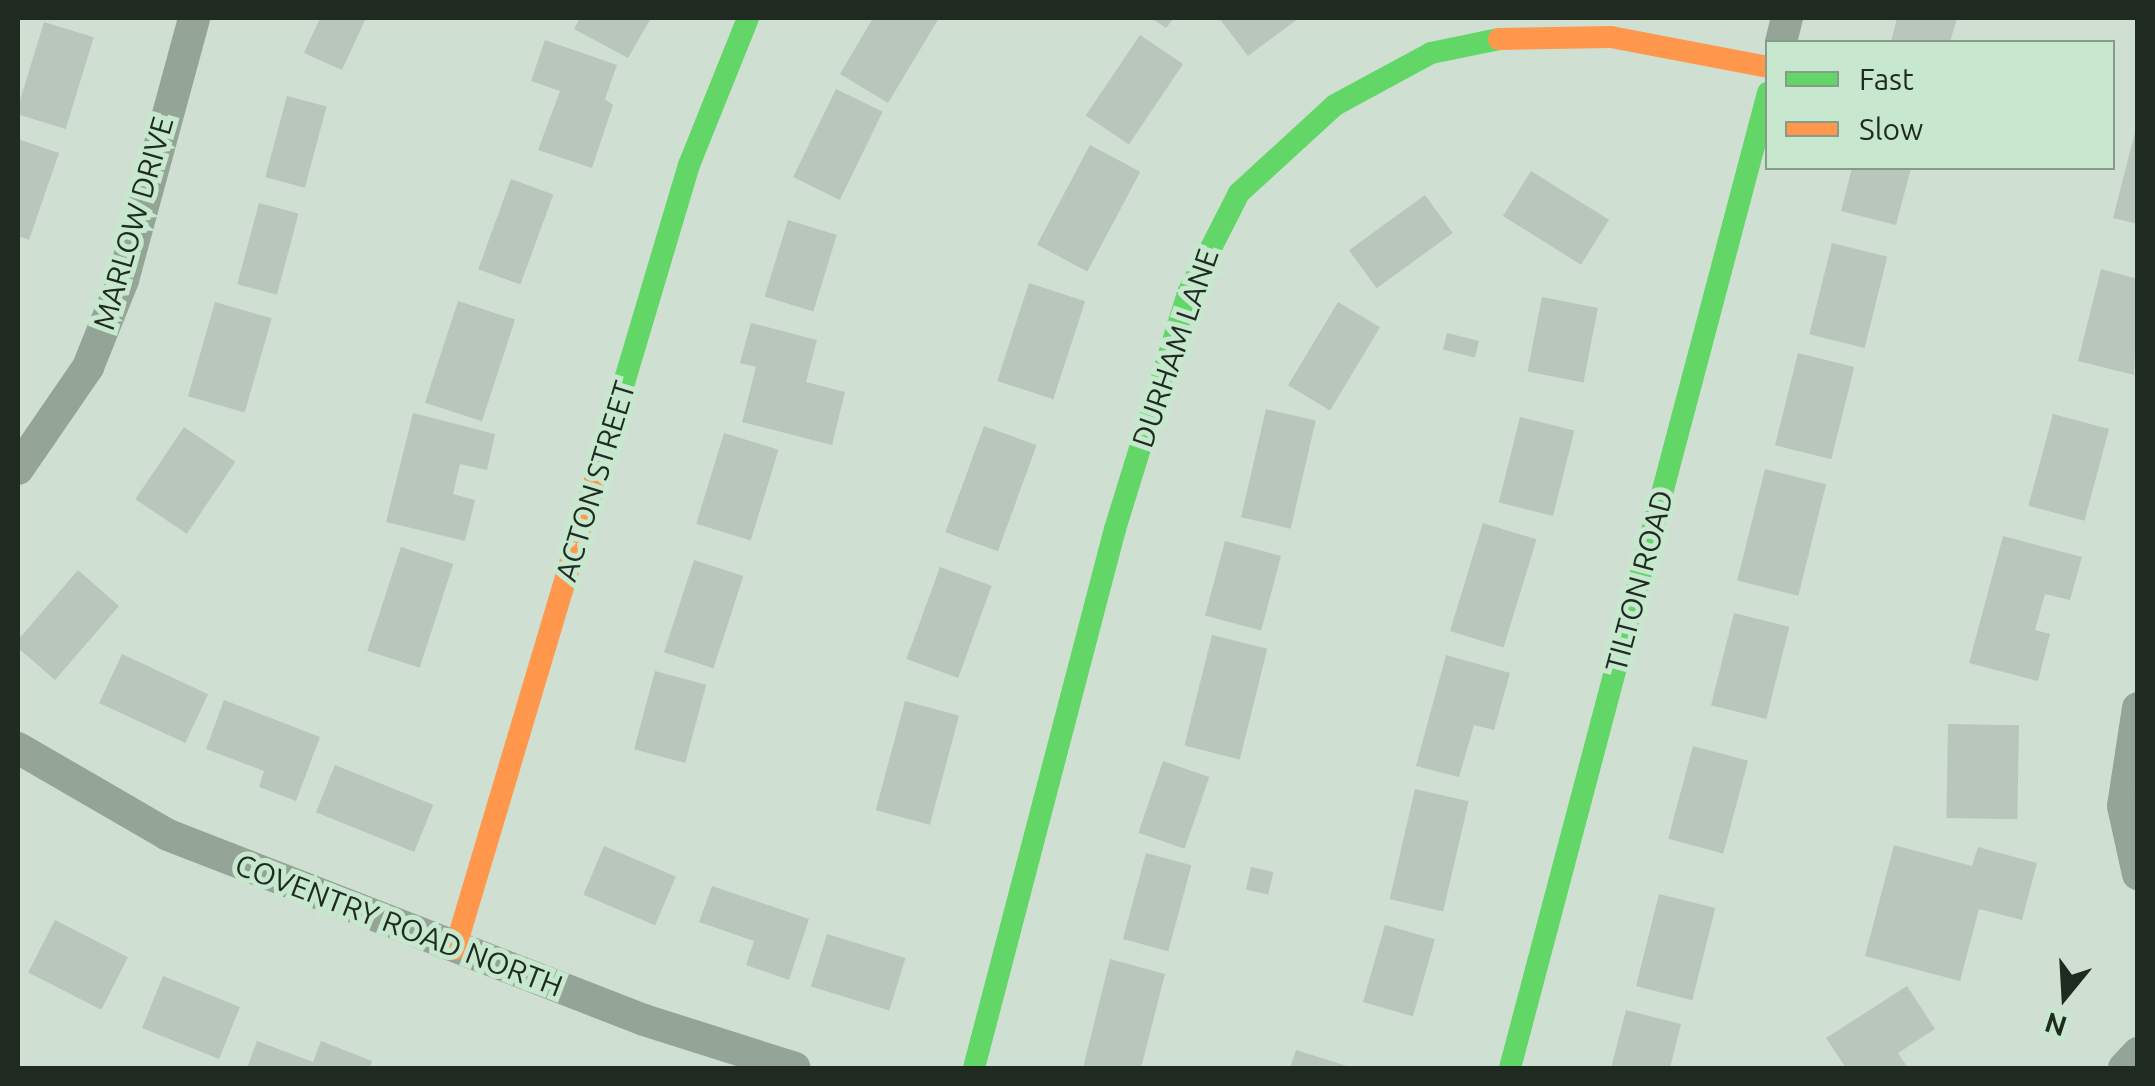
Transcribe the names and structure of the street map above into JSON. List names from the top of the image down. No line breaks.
{"streets":{"street":["MARLOW DRIVE","DURHAM LANE","ACTON STREET","TILTON ROAD","COVENTRY ROAD NORTH"]},"crossings":[["ACTON STREET","COVENTRY ROAD NORTH"]],"legend":["Fast","Slow"],"north":"bottom"}
